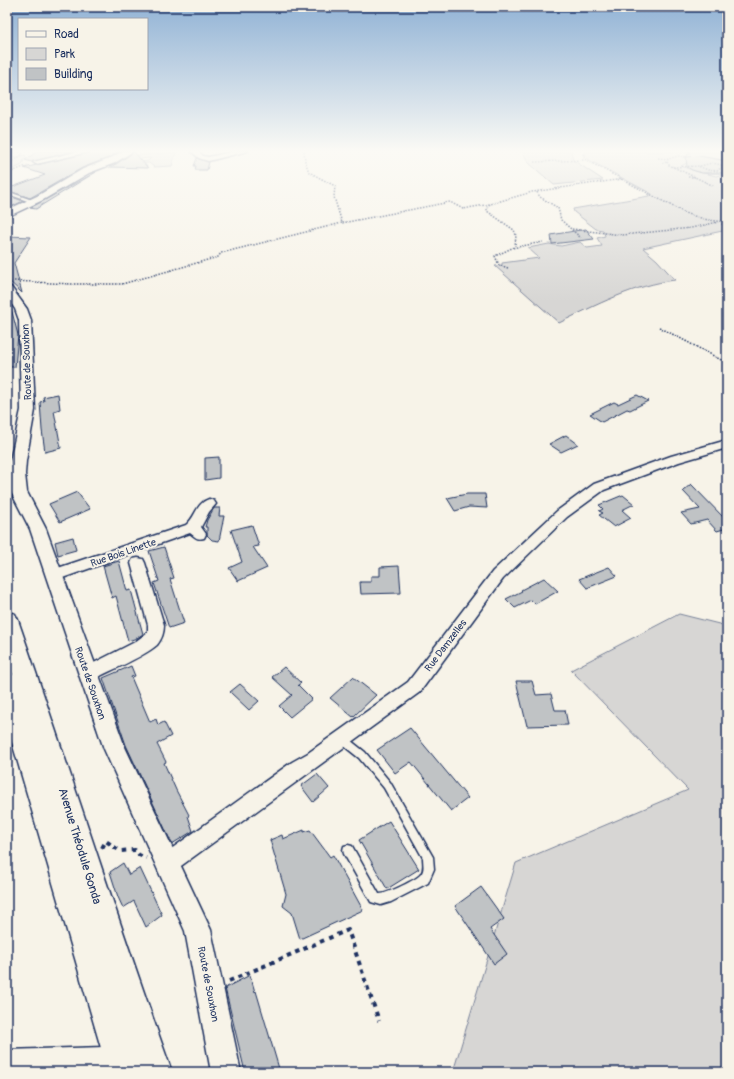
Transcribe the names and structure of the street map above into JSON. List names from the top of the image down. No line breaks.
{"streets":{"main road":["Avenue Théodule Gonda"],"street":["Route de Souxhon","Rue Bois Linette","Rue Damzelles"]},"crossings":[["Route de Souxhon","Rue Bois Linette"],["Route de Souxhon","Rue Damzelles"]],"legend":["Road","Park","Building"]}
